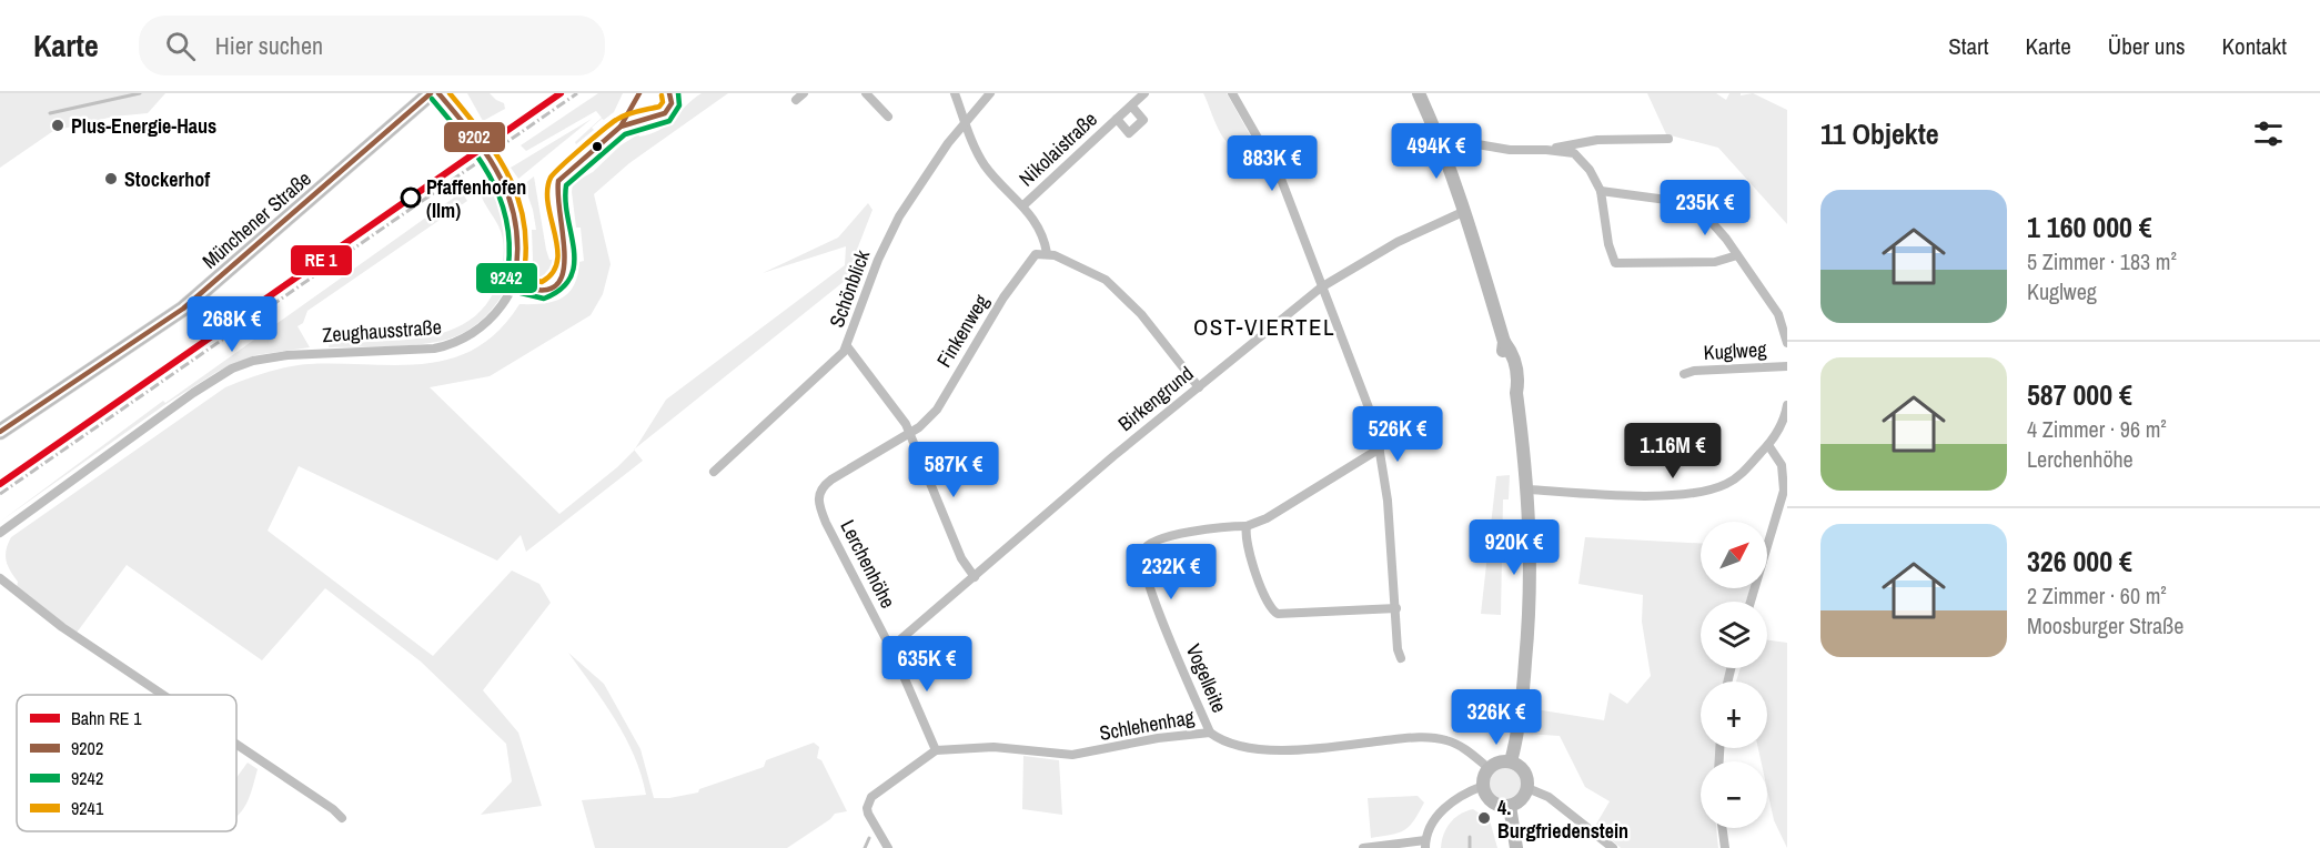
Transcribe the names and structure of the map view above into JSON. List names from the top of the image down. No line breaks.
{"streets":{"main road":["Münchener Straße"],"street":["Nikolaistraße","Schönblick","Zeughausstraße","Finkenweg","Kuglweg","Birkengrund","Lerchenhöhe","Vogelleite","Schlehenhag"]},"crossings":[["Finkenweg","Lerchenhöhe"],["Birkengrund","Lerchenhöhe"],["Lerchenhöhe","Schlehenhag"],["Vogelleite","Schlehenhag"]],"districts":["OST-VIERTEL"],"places":["Plus-Energie-Haus","Stockerhof","Pfaffenhofen (Ilm)","4. Burgfriedenstein"],"lines":["transit line 9202","transit line 9242","transit line 9241"],"legend":["Bahn RE 1","9202","9242","9241"],"north":"top right","page":{"header":"Karte","search":"Hier suchen","nav":["Start","Karte","Über uns","Kontakt"],"heading":"11 Objekte","price":["494K €","883K €","235K €","268K €","526K €","1.16M €","587K €","920K €","232K €","635K €","326K €"],"list":[{"name":"1 160 000 €","note":"5 Zimmer · 183 m² · Kuglweg"},{"name":"587 000 €","note":"4 Zimmer · 96 m² · Lerchenhöhe"},{"name":"326 000 €","note":"2 Zimmer · 60 m² · Moosburger Straße"}],"map_buttons":["+","−"]}}
